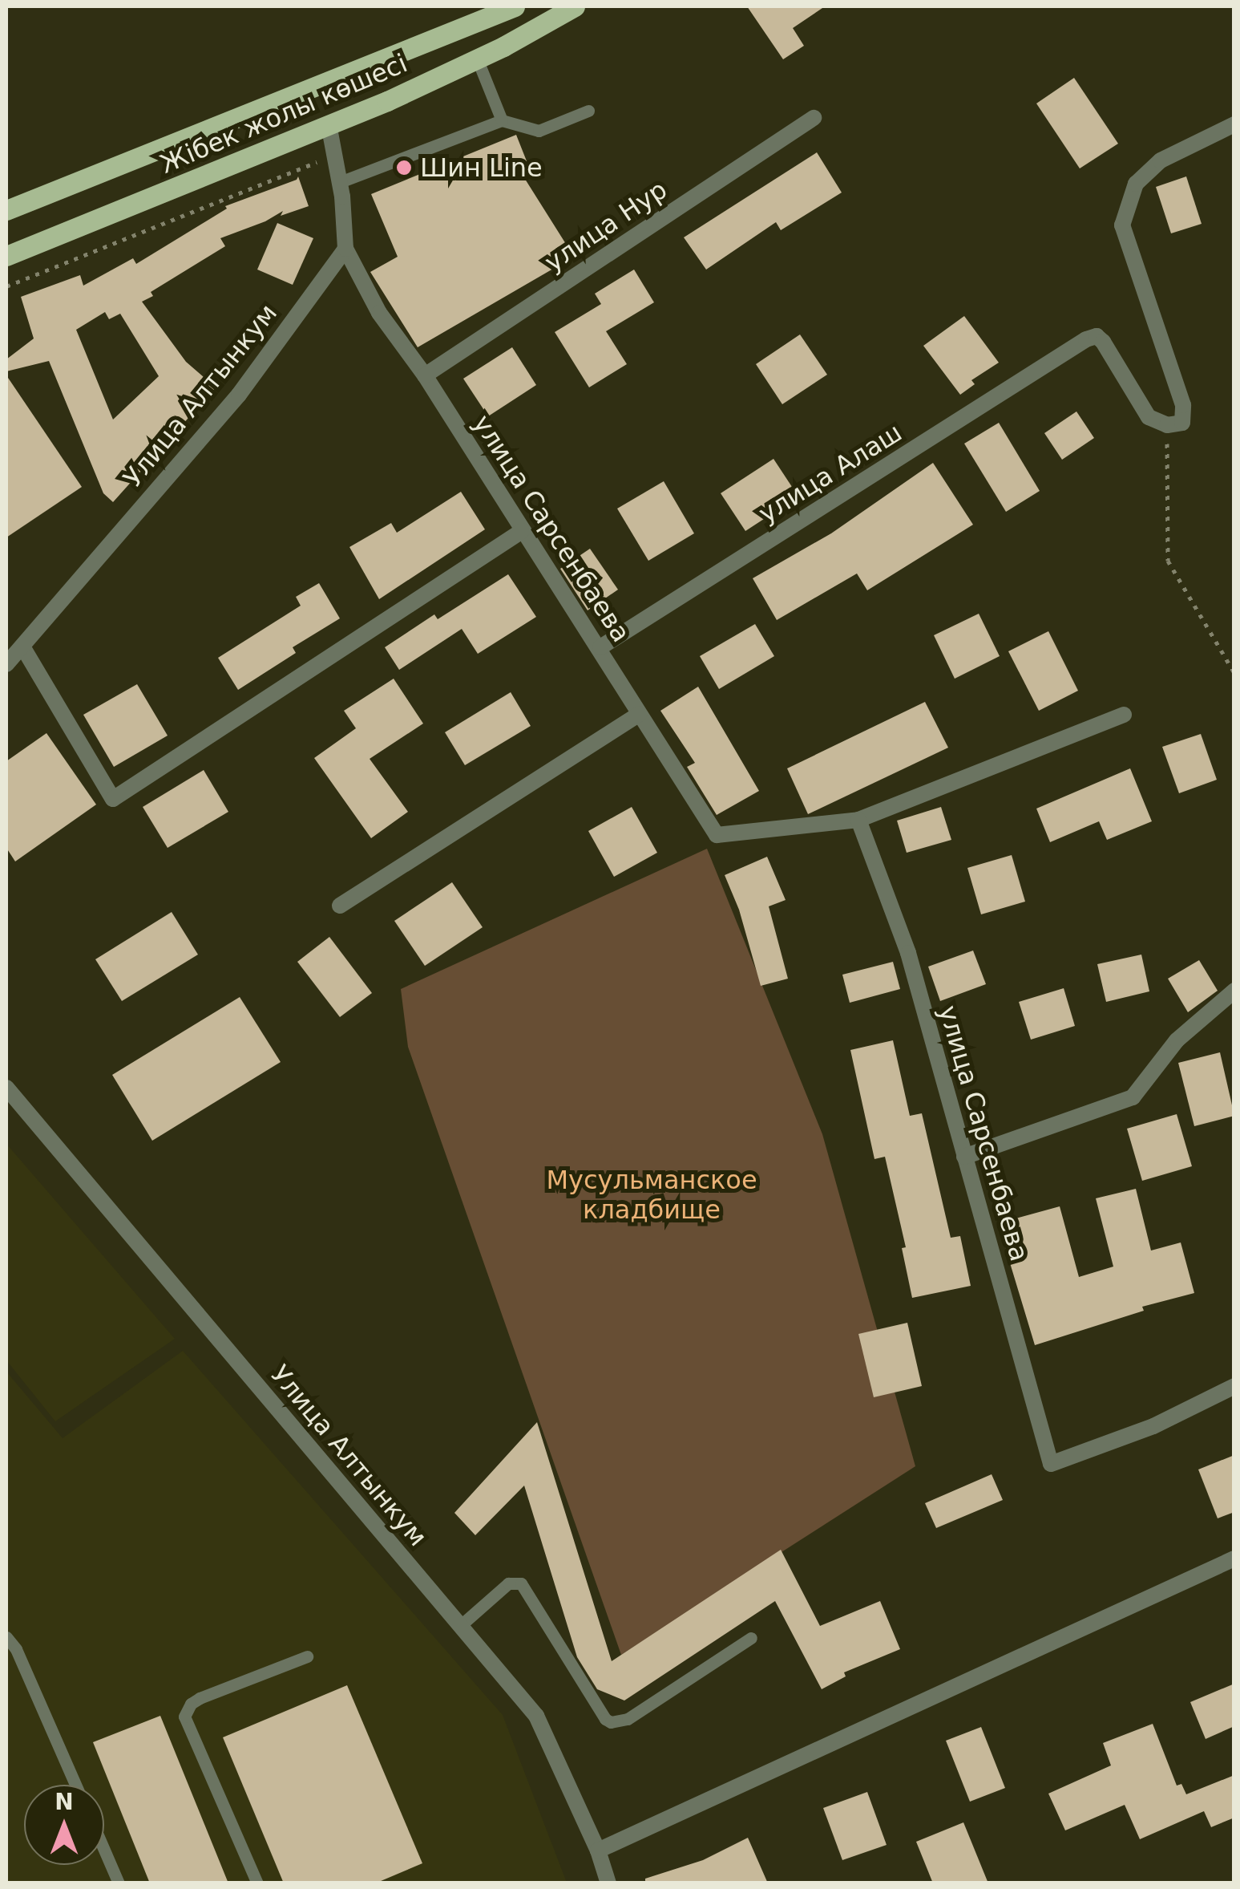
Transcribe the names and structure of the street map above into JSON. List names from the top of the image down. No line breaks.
{"streets":{"main road":["Жібек жолы көшесі"],"street":["улица Нур","Улица Алтынкум","улица Алаш","улица Сарсенбаева"]},"crossings":[["улица Нур","улица Сарсенбаева"],["Улица Алтынкум","улица Сарсенбаева"],["улица Алаш","улица Сарсенбаева"]],"parks":["Мусульманское кладбище"],"places":["Шин Line"],"north":"top"}
